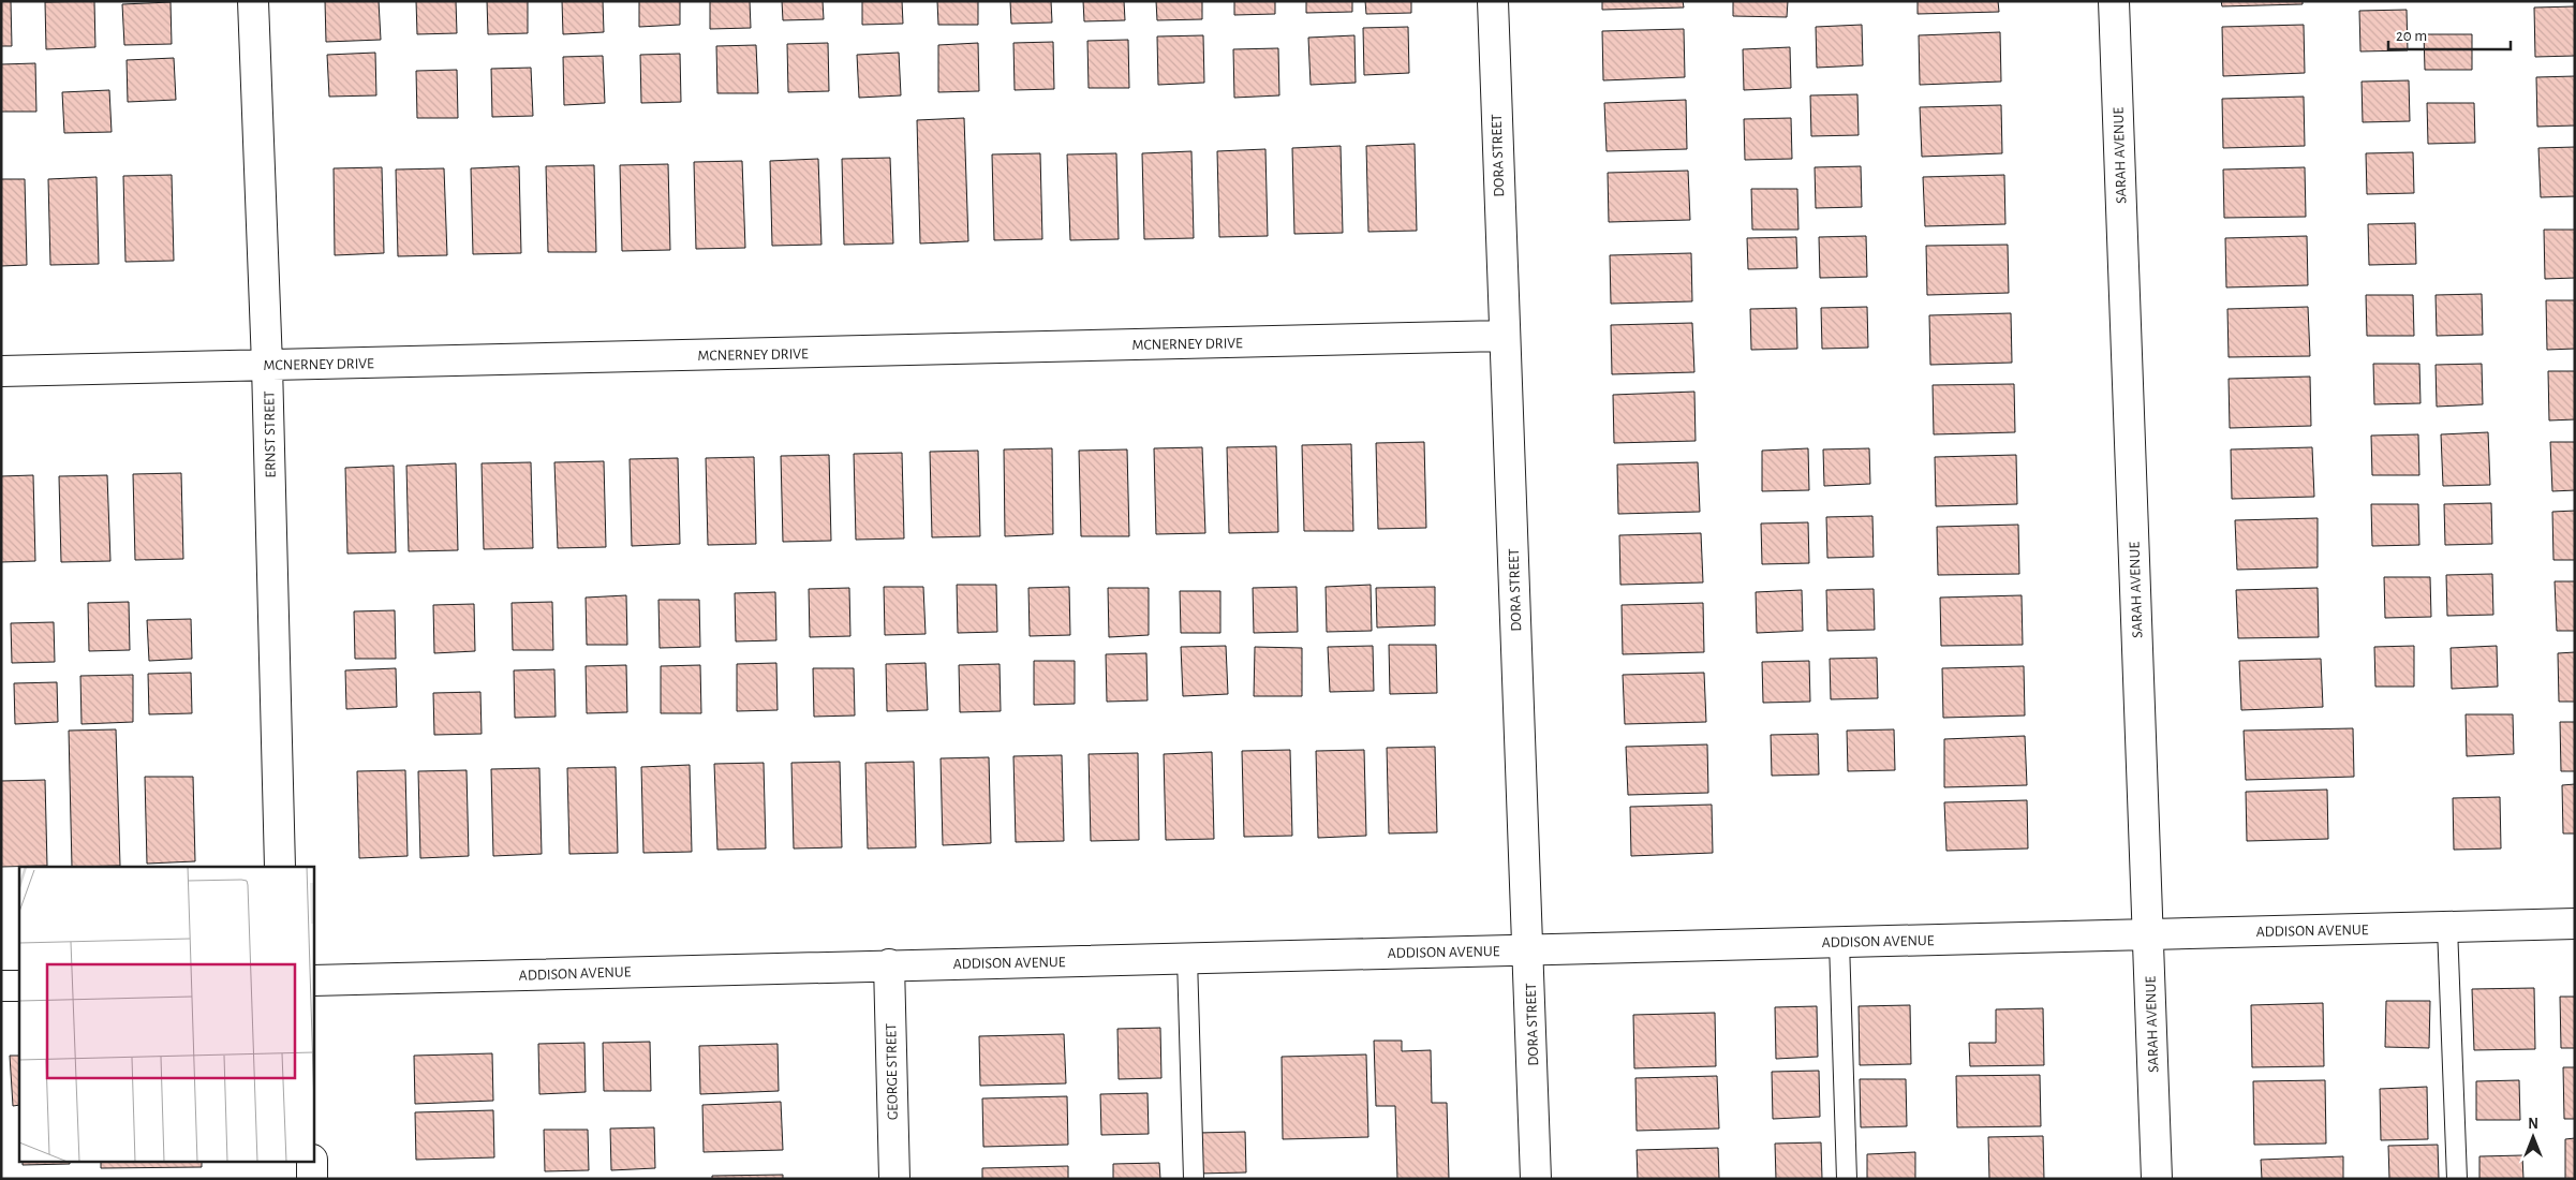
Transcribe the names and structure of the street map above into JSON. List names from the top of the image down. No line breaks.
{"streets":{"street":["DORA STREET","SARAH AVENUE","MCNERNEY DRIVE","ERNST STREET","ADDISON AVENUE","GEORGE STREET"]},"crossings":[["DORA STREET","MCNERNEY DRIVE"],["DORA STREET","ADDISON AVENUE"],["SARAH AVENUE","ADDISON AVENUE"],["MCNERNEY DRIVE","ERNST STREET"],["ADDISON AVENUE","GEORGE STREET"]],"scale_bar":"20 m","north":"top"}
